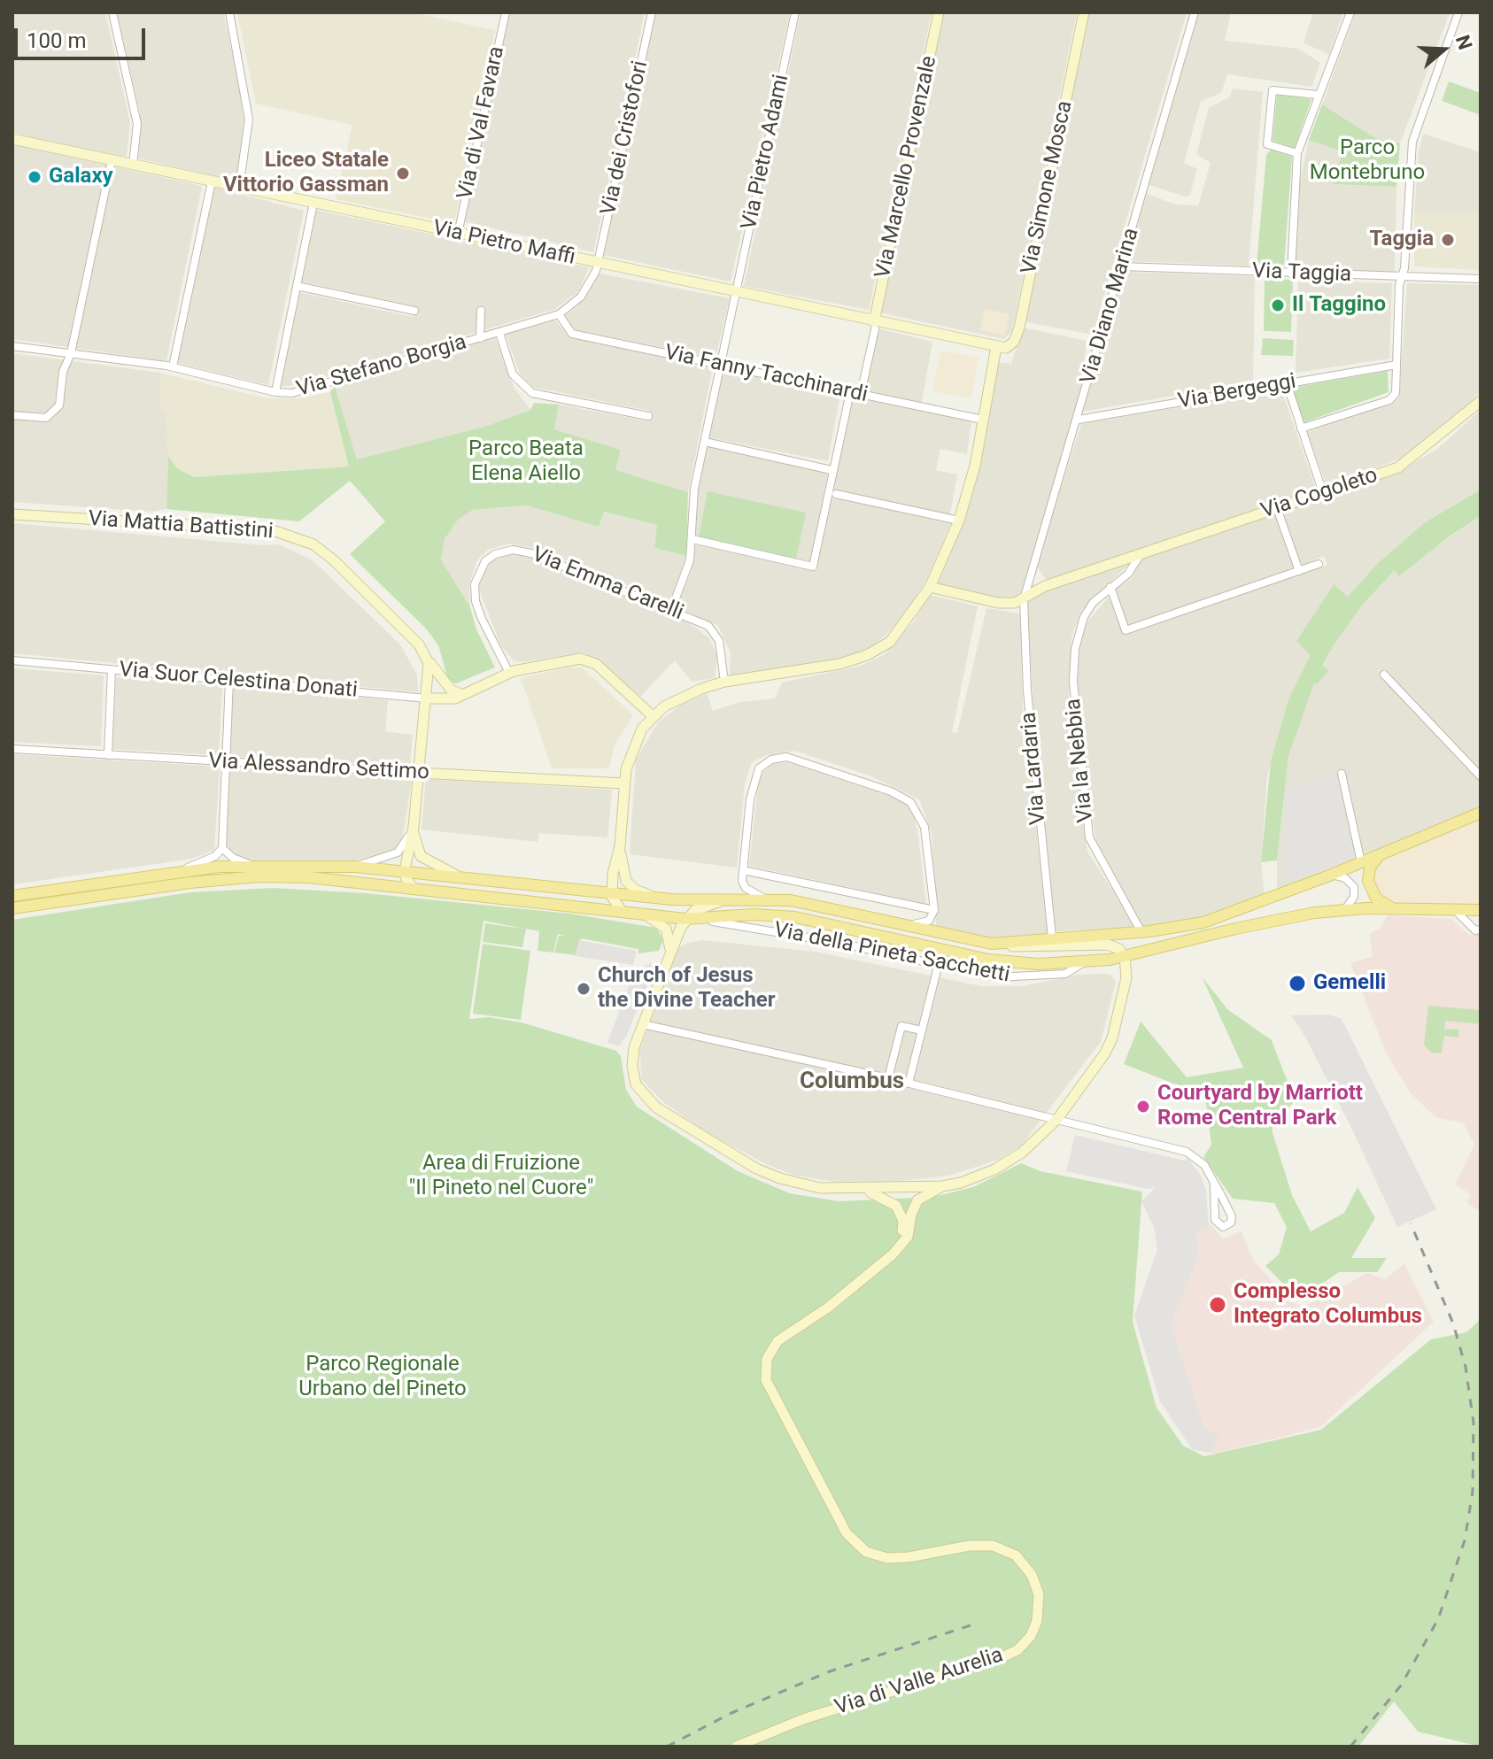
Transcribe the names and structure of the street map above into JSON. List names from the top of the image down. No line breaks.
{"streets":{"main road":["Via della Pineta Sacchetti"],"street":["Via di Val Favara","Via dei Cristofori","Via Pietro Adami","Via Marcello Provenzale","Via Simone Mosca","Via Pietro Maffi","Via Taggia","Via Diano Marina","Via Stefano Borgia","Via Fanny Tacchinardi","Via Bergeggi","Via Cogoleto","Via Mattia Battistini","Via Emma Carelli","Via Suor Celestina Donati","Via la Nebbia","Via Alessandro Settimo","Via Lardaria","Via di Valle Aurelia"]},"crossings":[["Via di Val Favara","Via Pietro Maffi"],["Via dei Cristofori","Via Pietro Maffi"],["Via dei Cristofori","Via Stefano Borgia"],["Via Pietro Adami","Via Pietro Maffi"],["Via Pietro Adami","Via Fanny Tacchinardi"],["Via Pietro Adami","Via Emma Carelli"],["Via Marcello Provenzale","Via Pietro Maffi"],["Via Simone Mosca","Via Pietro Maffi"],["Via Pietro Maffi","Via Stefano Borgia"],["Via Taggia","Via Diano Marina"],["Via Diano Marina","Via Bergeggi"],["Via Diano Marina","Via Cogoleto"],["Via Diano Marina","Via Lardaria"],["Via Stefano Borgia","Via Fanny Tacchinardi"],["Via Cogoleto","Via Lardaria"],["Via Emma Carelli","Via Suor Celestina Donati"],["Via la Nebbia","Via della Pineta Sacchetti"],["Via Lardaria","Via della Pineta Sacchetti"]],"districts":["Columbus"],"parks":["Parco Montebruno","Parco Beata Elena Aiello","Area di Fruizione \"Il Pineto nel Cuore\"","Parco Regionale Urbano del Pineto"],"places":["Liceo Statale Vittorio Gassman","Galaxy","Taggia","Il Taggino","Gemelli","Church of Jesus the Divine Teacher","Courtyard by Marriott Rome Central Park","Complesso Integrato Columbus"],"scale_bar":"100 m","north":"right"}
